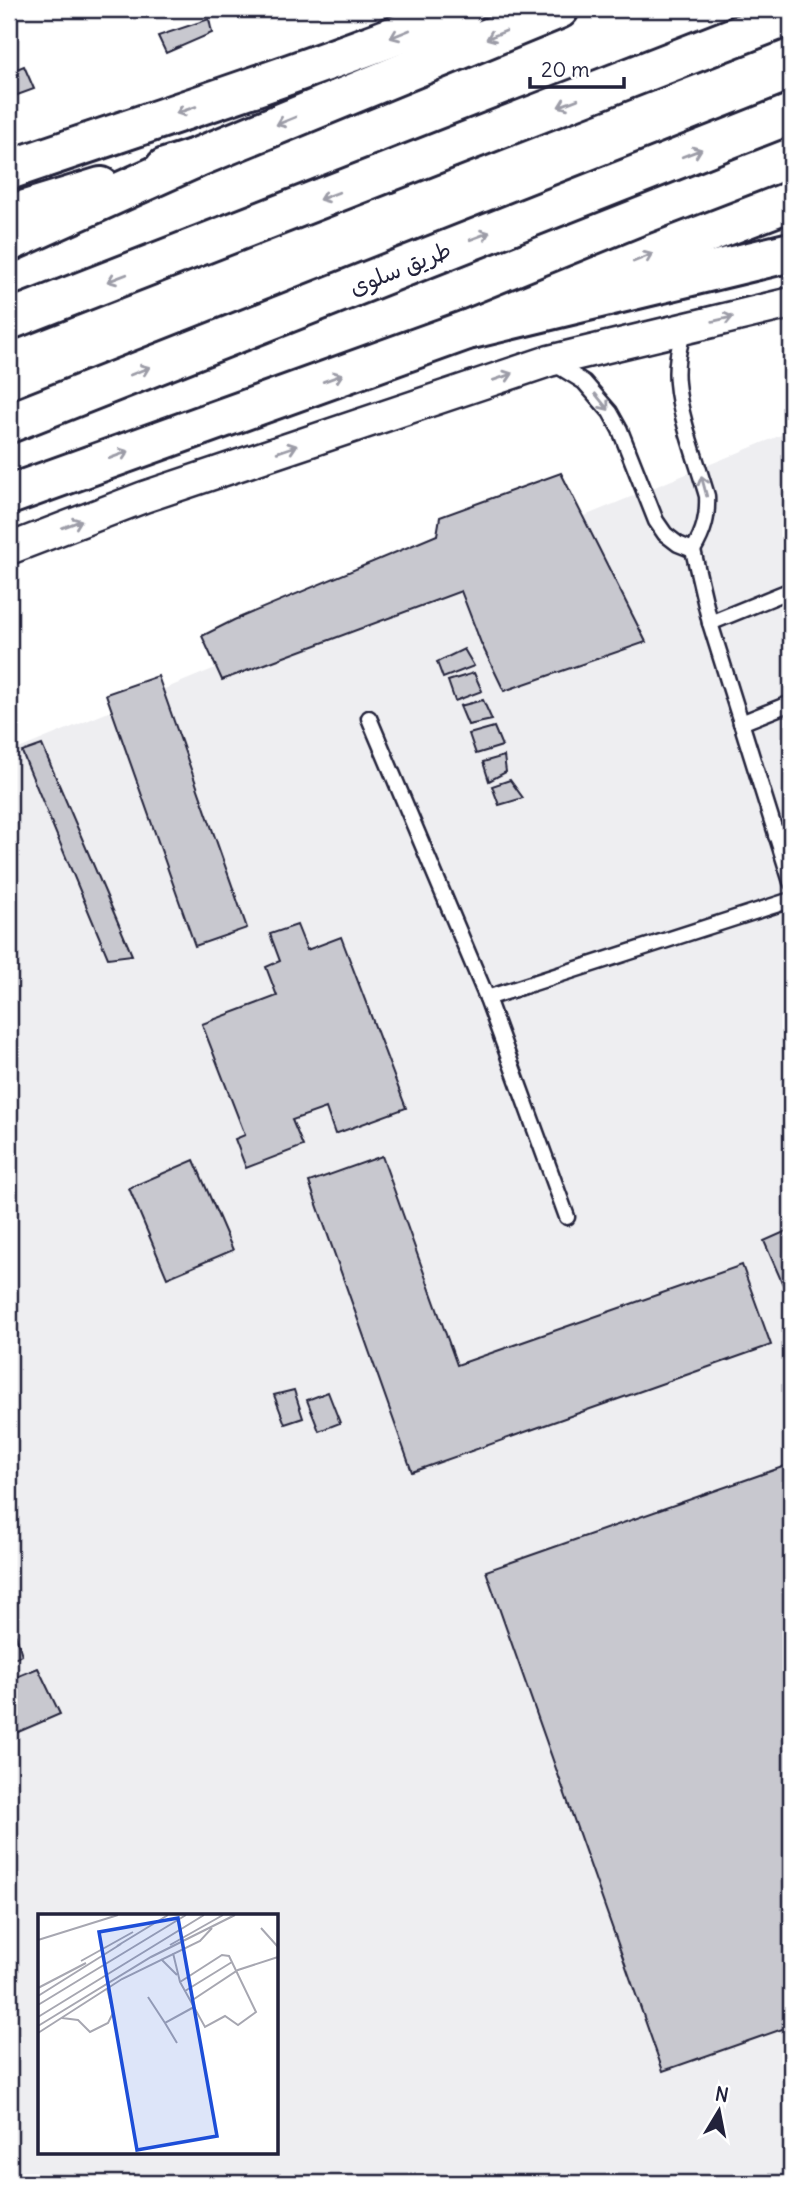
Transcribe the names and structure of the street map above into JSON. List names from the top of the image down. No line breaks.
{"streets":{"main road":["طريق سلوى"]},"scale_bar":"20 m","north":"top"}
